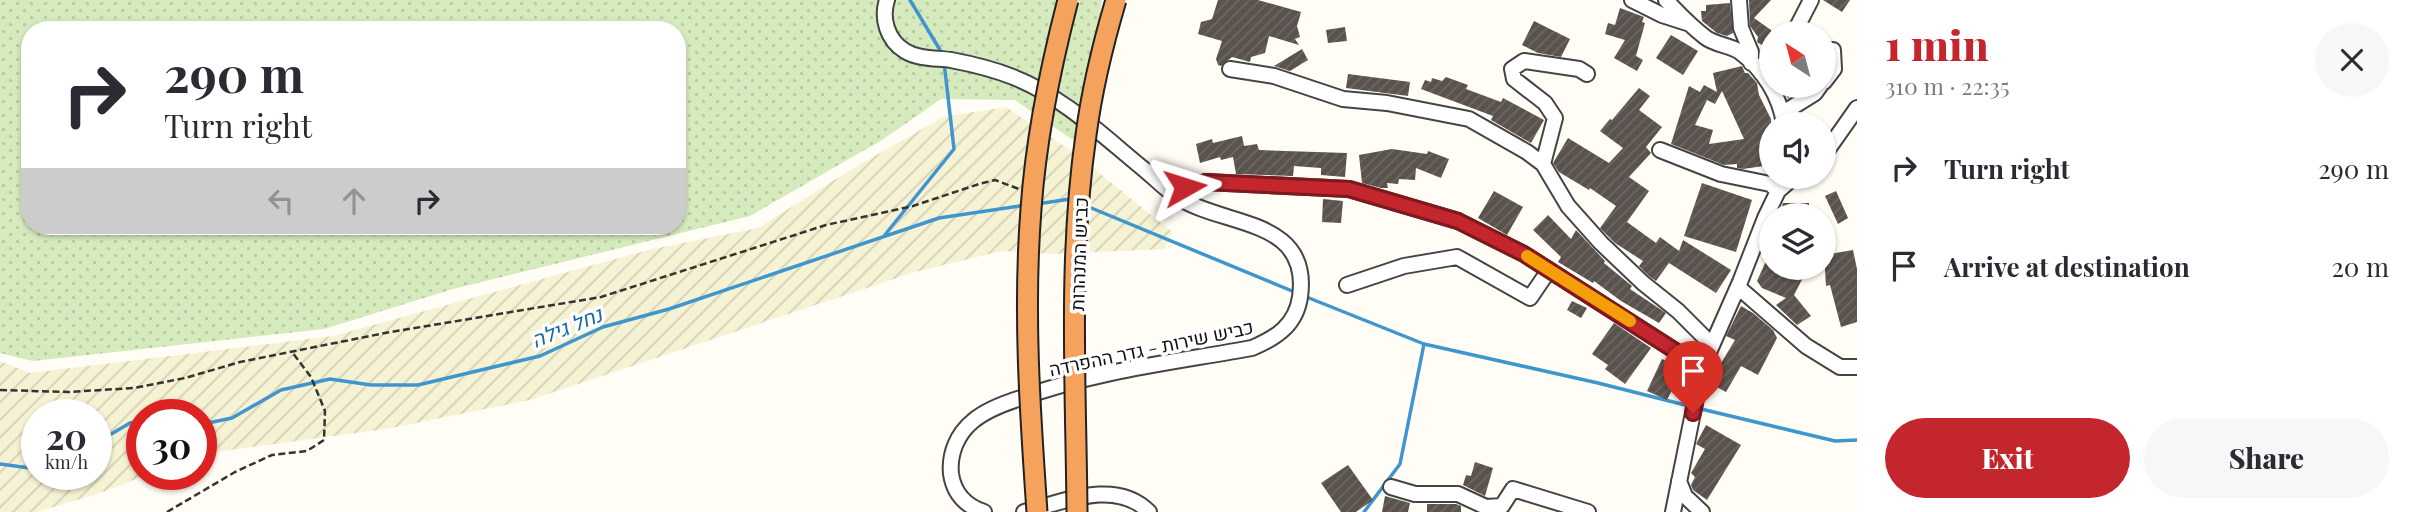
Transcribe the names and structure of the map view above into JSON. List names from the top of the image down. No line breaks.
{"streets":{"highway":["כביש המנהרות"],"street":["כביש שירות - גדר ההפרדה"]},"water":["נחל גילה"],"north":"top left","page":{"heading":["1 min","310 m · 22:35"],"turn":["290 m","Turn right"],"list":[{"name":"Turn right","value":"290 m"},{"name":"Arrive at destination","value":"20 m"}],"speed":"20 km/h","limit":"30","buttons":["Exit","Share"]}}
